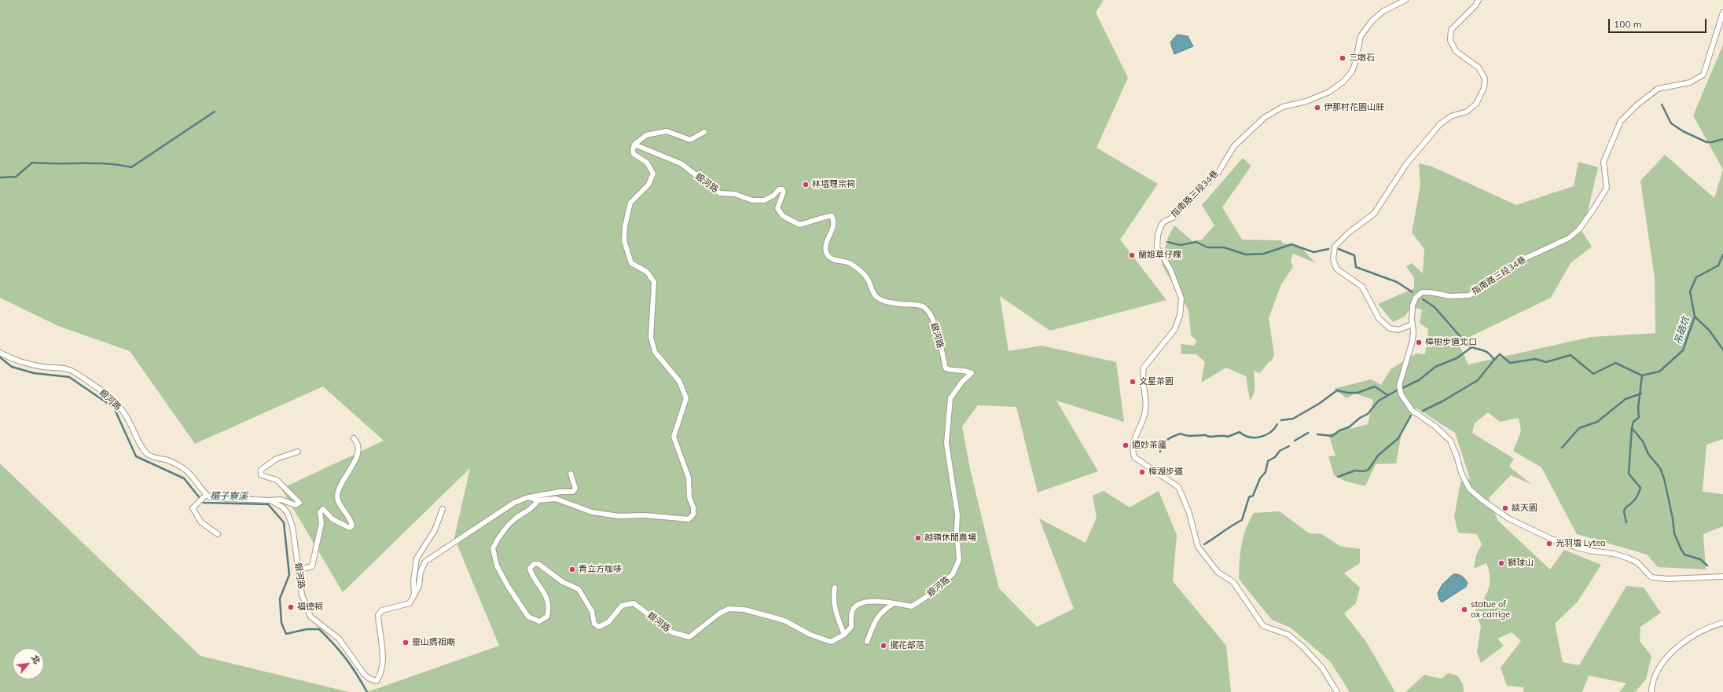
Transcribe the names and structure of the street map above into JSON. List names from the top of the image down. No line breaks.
{"streets":{"street":["銀河路","指南路三段34巷"]},"water":["吊硞坑","楣子寮溪"],"places":["三墩石","伊那村花園山莊","林塭理宗祠","蘭姐草仔粿","樟樹步道北口","文星茶園","迺妙茶廬","樟湖步道","談天園","越嶺休閒農場","光羽塩 Lytea","獅球山","青立方咖啡","福德祠","statue of ox carrige","靈山媽祖廟","擺花部落"],"scale_bar":"100 m","north":"top right"}
